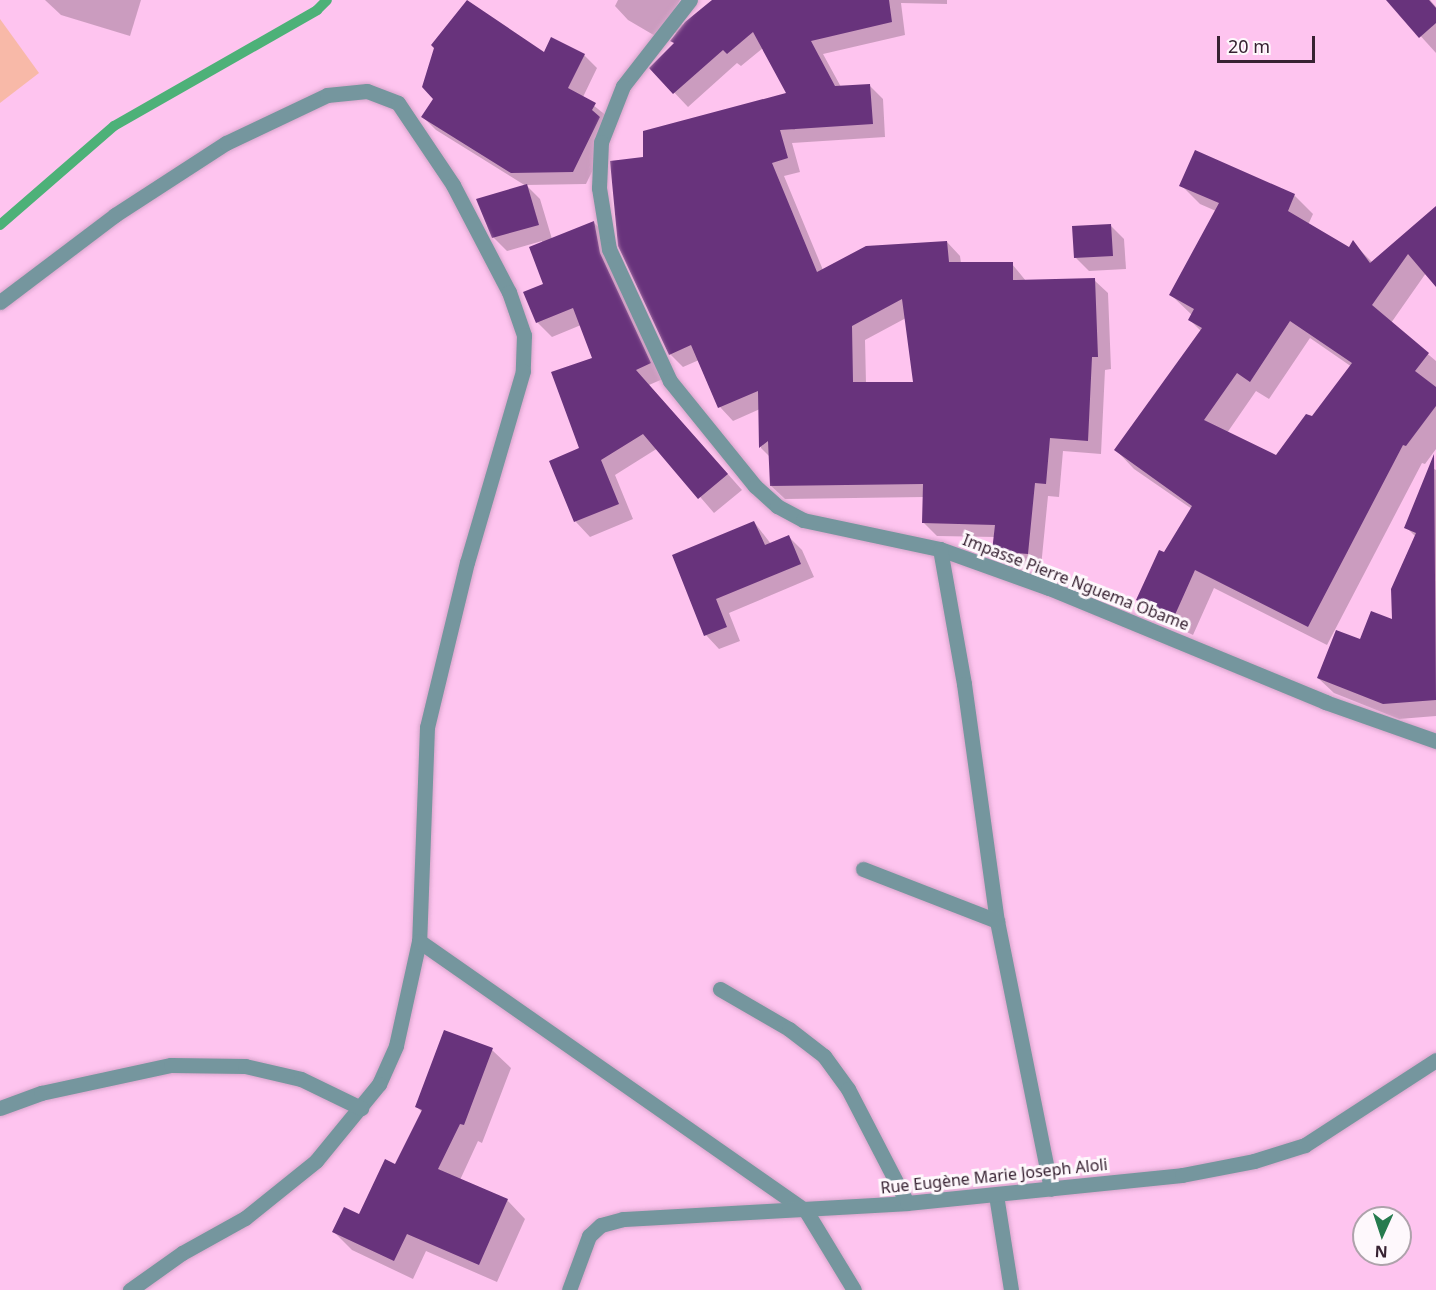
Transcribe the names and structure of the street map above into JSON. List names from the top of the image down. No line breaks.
{"streets":{"street":["Impasse Pierre Nguema Obame","Rue Eugène Marie Joseph Aloli"]},"scale_bar":"20 m","north":"bottom"}
